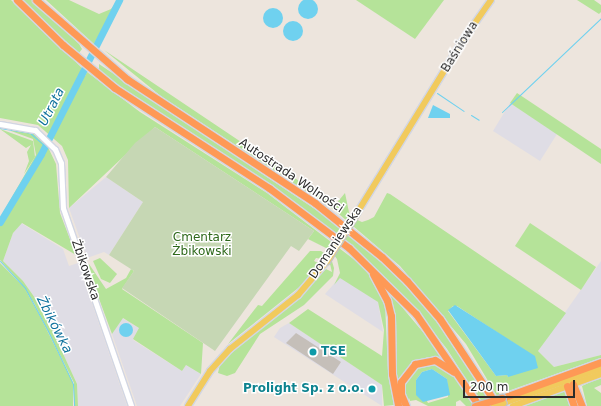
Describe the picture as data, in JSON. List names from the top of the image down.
{
  "streets": {
    "highway": ["Autostrada Wolności"],
    "main road": ["Baśniowa", "Domaniewska"],
    "street": ["Żbikowska"]
  },
  "crossings": [
    ["Baśniowa", "Domaniewska"]
  ],
  "water": ["Utrata", "Żbikówka"],
  "parks": ["Cmentarz Żbikowski"],
  "places": ["TSE", "Prolight Sp. z o.o."],
  "scale_bar": "200 m"
}
